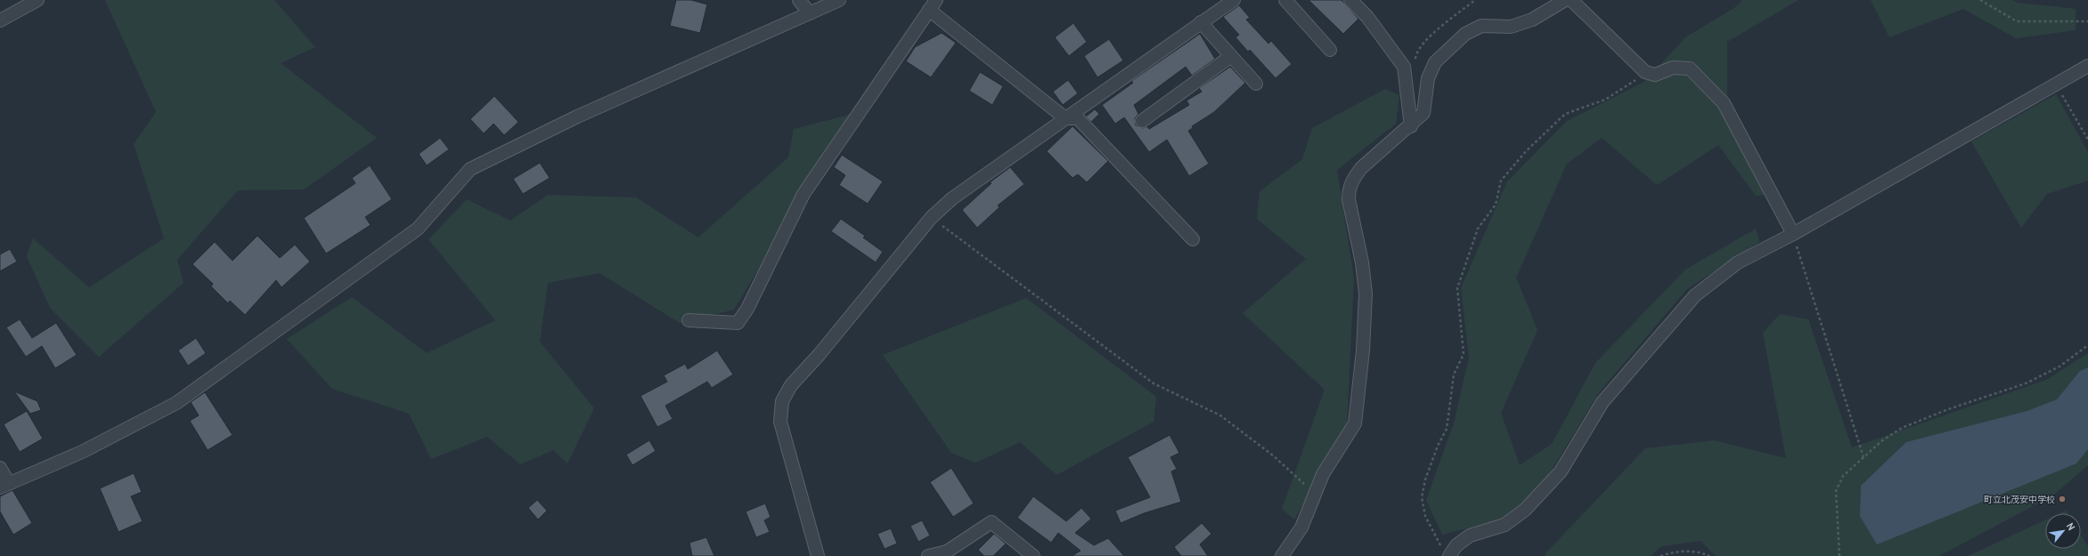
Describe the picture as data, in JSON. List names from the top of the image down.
{
  "places": ["町立北茂安中学校"],
  "north": "top right"
}
